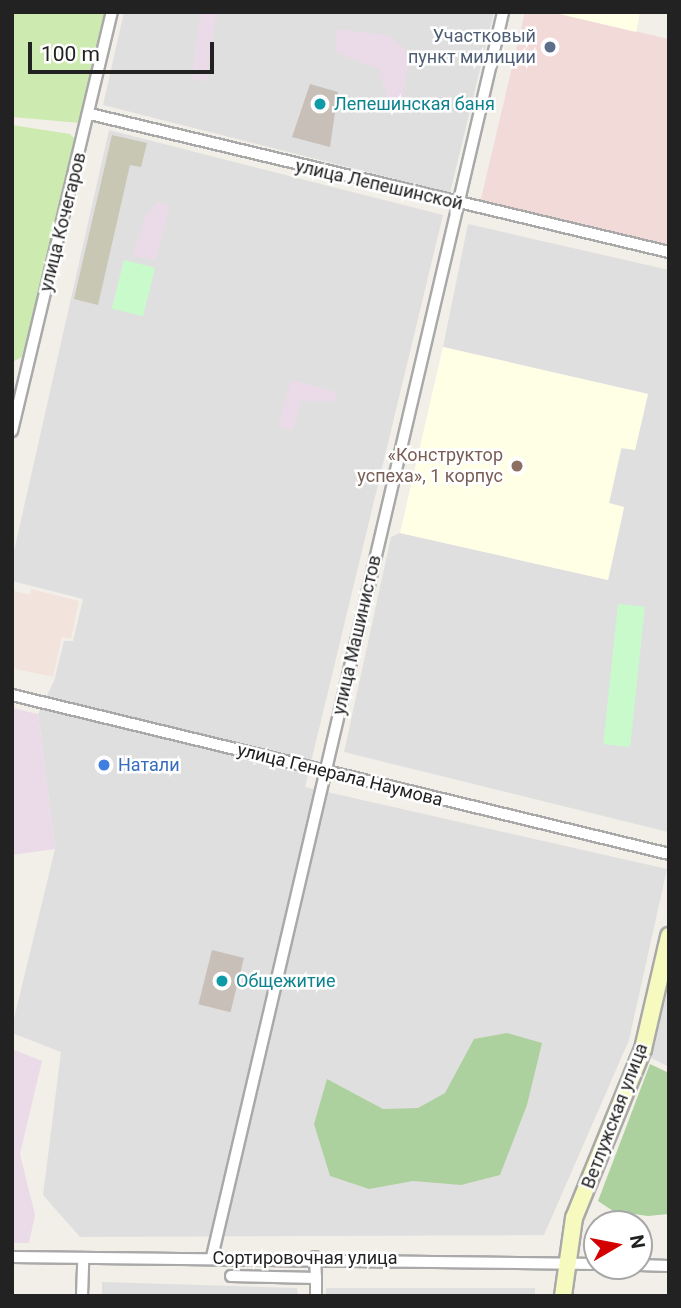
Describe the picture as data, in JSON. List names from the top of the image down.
{
  "streets": {
    "main road": ["Ветлужская улица"],
    "street": [
      "улица Лепешинской",
      "улица Кочегаров",
      "улица Машинистов",
      "улица Генерала Наумова",
      "Сортировочная улица"
    ]
  },
  "crossings": [
    ["улица Лепешинской", "улица Кочегаров"],
    ["улица Лепешинской", "улица Машинистов"],
    ["улица Машинистов", "улица Генерала Наумова"],
    ["улица Машинистов", "Сортировочная улица"],
    ["Ветлужская улица", "Сортировочная улица"]
  ],
  "places": [
    "Участковый пункт милиции",
    "Лепешинская баня",
    "«Конструктор успеха», 1 корпус",
    "Натали",
    "Общежитие"
  ],
  "scale_bar": "100 m",
  "north": "right"
}
